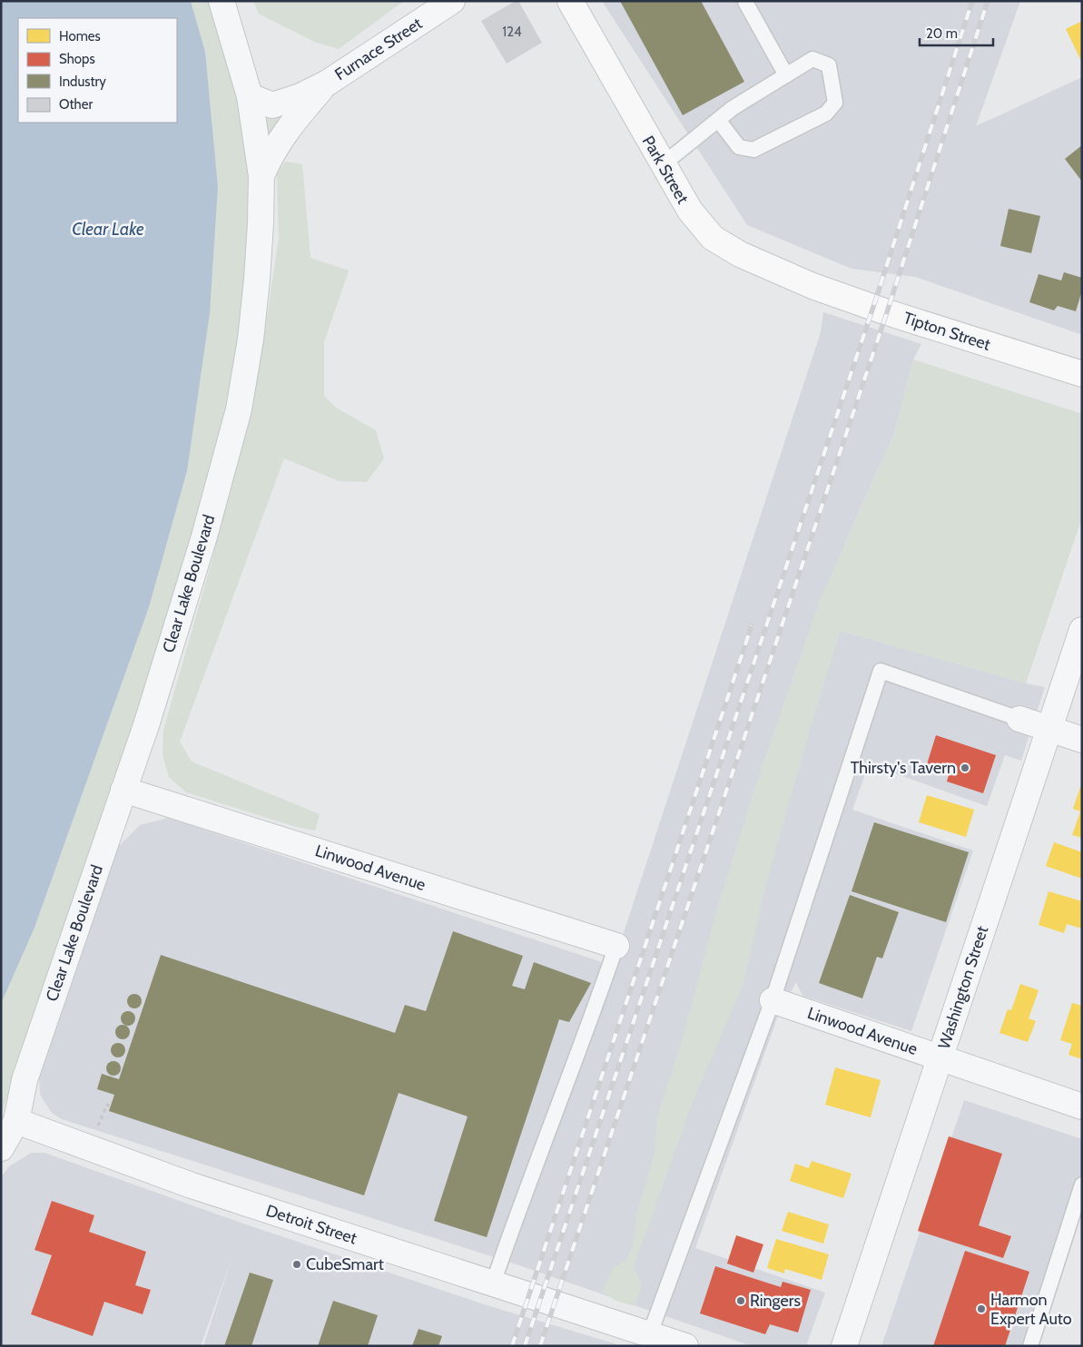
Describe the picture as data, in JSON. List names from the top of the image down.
{
  "streets": {
    "street": [
      "Furnace Street",
      "Park Street",
      "Tipton Street",
      "Clear Lake Boulevard",
      "Linwood Avenue",
      "Washington Street",
      "Detroit Street"
    ]
  },
  "crossings": [
    ["Furnace Street", "Clear Lake Boulevard"],
    ["Park Street", "Tipton Street"],
    ["Clear Lake Boulevard", "Linwood Avenue"],
    ["Clear Lake Boulevard", "Detroit Street"],
    ["Linwood Avenue", "Washington Street"]
  ],
  "water": ["Clear Lake"],
  "places": [
    "Thirsty's Tavern",
    "CubeSmart",
    "Ringers",
    "Harmon Expert Auto"
  ],
  "house_numbers": ["124"],
  "legend": [
    "Homes",
    "Shops",
    "Industry",
    "Other"
  ],
  "scale_bar": "20 m"
}
